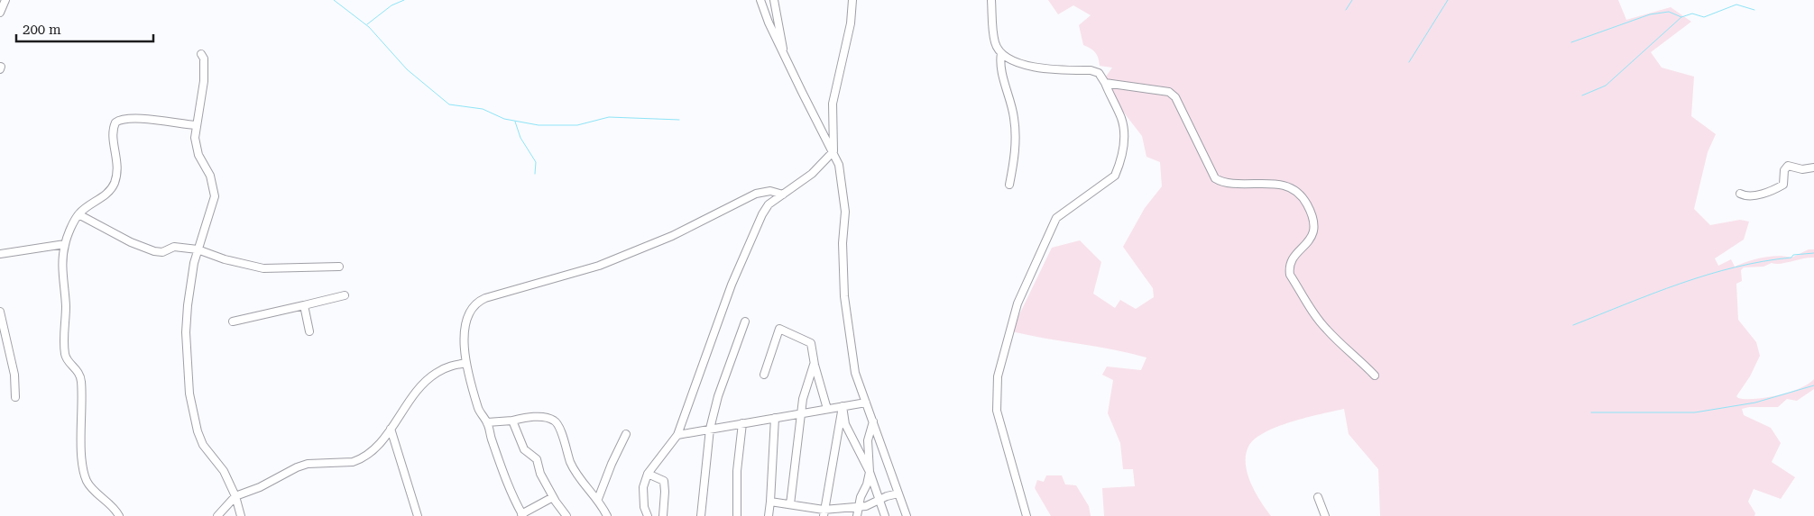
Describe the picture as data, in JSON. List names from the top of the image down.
{
  "scale_bar": "200 m"
}
